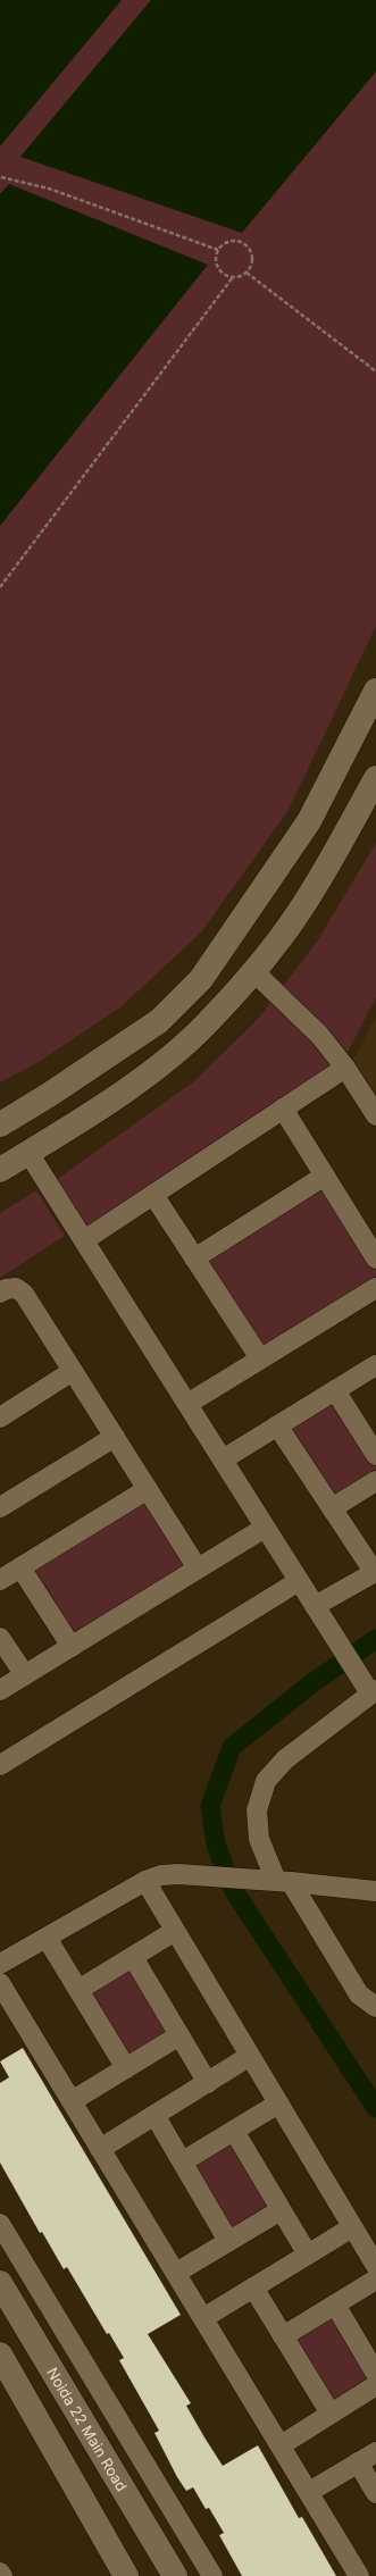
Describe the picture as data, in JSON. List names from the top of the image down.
{
  "streets": {
    "street": ["Noida 22 Main Road"]
  }
}
